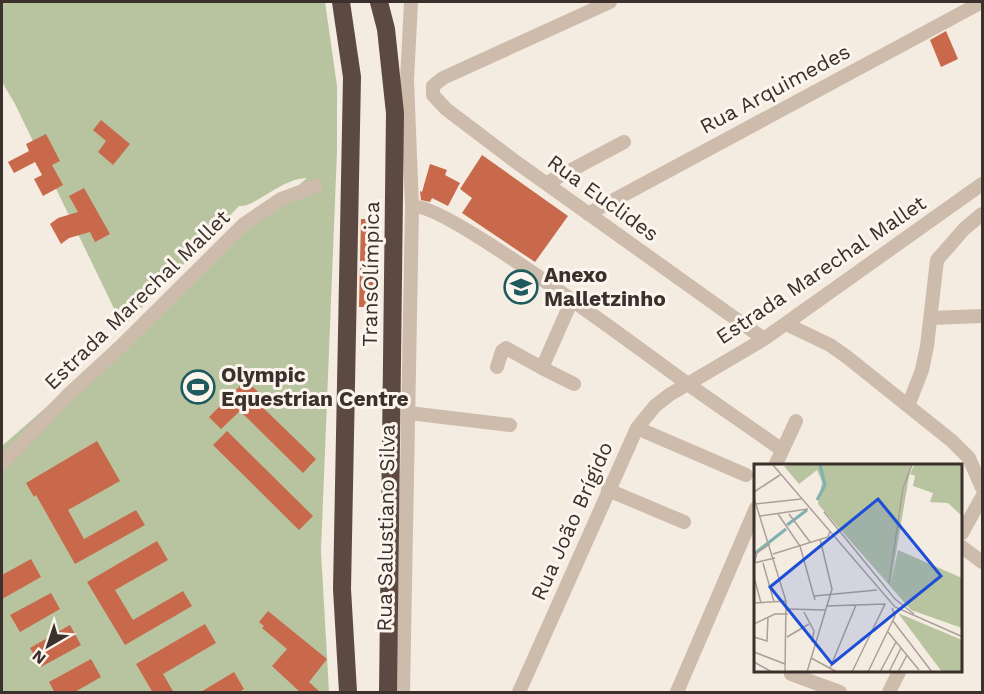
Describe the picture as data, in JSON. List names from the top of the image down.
{
  "streets": {
    "highway": ["TransOlímpica"],
    "street": [
      "Rua Arquimedes",
      "Rua Euclides",
      "Estrada Marechal Mallet",
      "Rua João Brígido",
      "Rua Salustiano Silva"
    ]
  },
  "crossings": [
    ["Rua Arquimedes", "Rua Euclides"],
    ["Rua Euclides", "Estrada Marechal Mallet"],
    ["Estrada Marechal Mallet", "Rua João Brígido"]
  ],
  "places": {
    "school or university": ["Anexo Malletzinho"],
    "sports": ["Olympic Equestrian Centre"]
  },
  "north": "bottom left"
}
